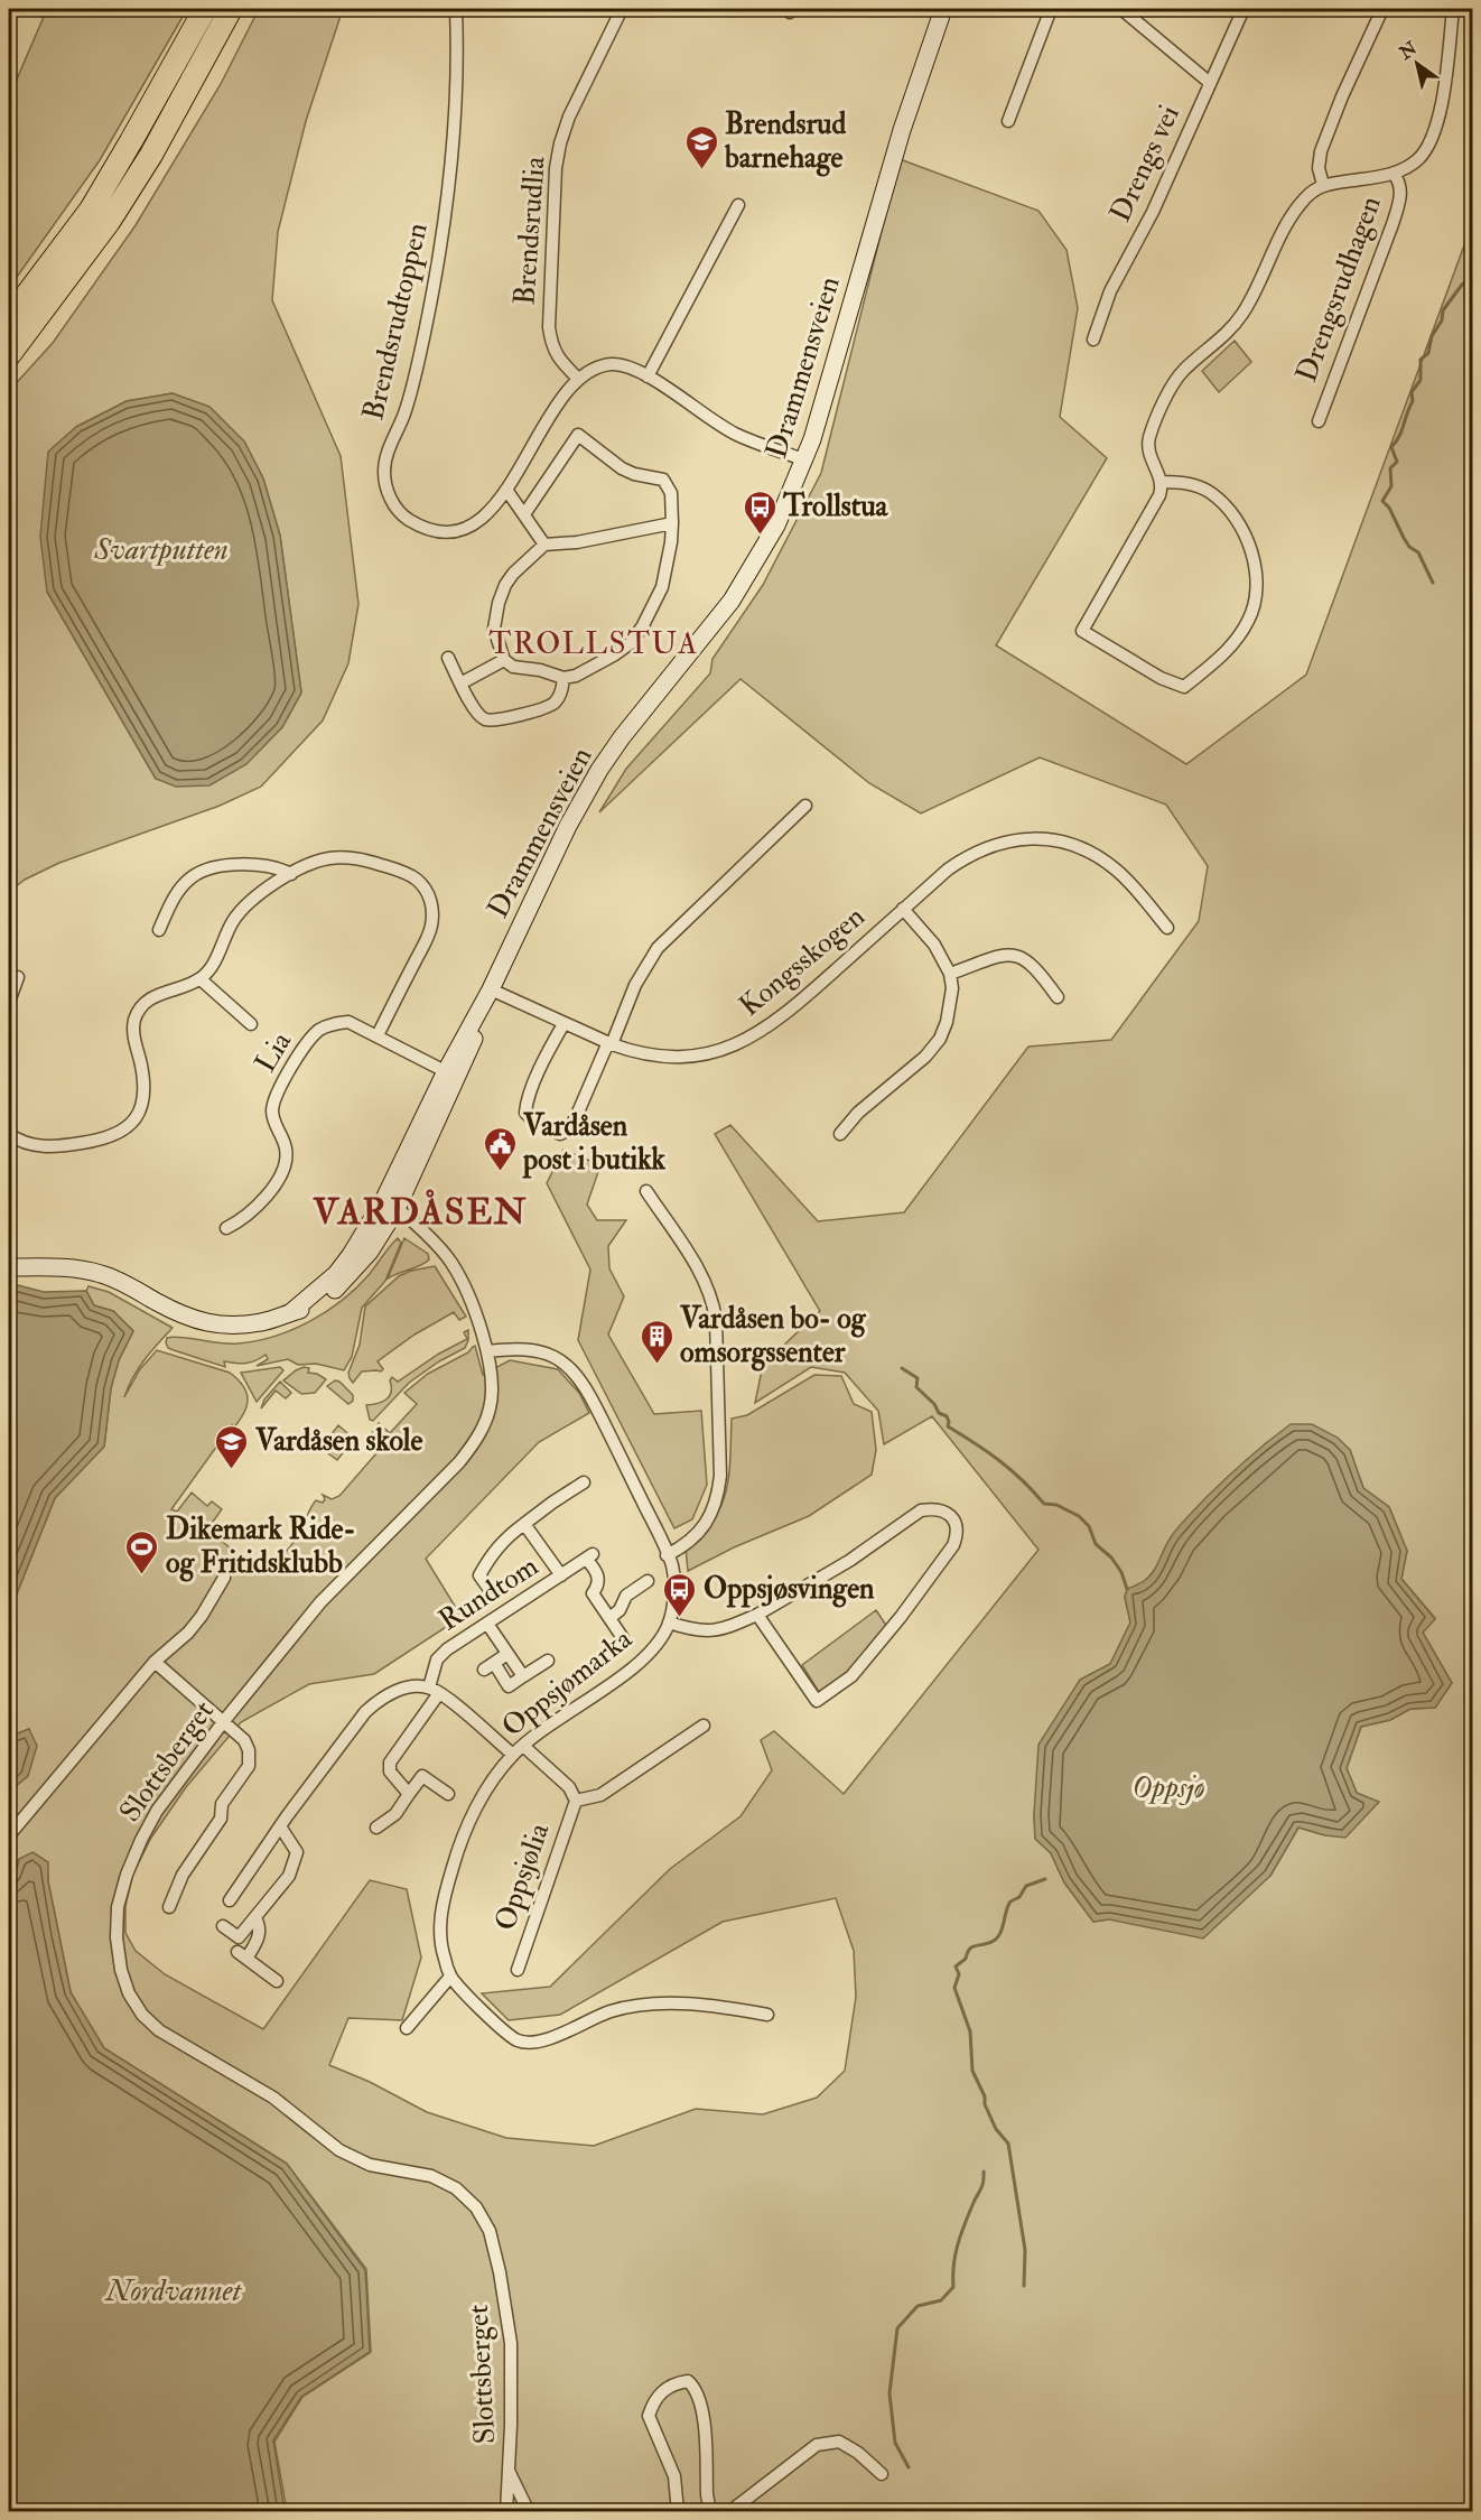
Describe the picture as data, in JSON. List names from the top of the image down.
{
  "streets": {
    "main road": ["Drammensveien"],
    "street": [
      "Drengs vei",
      "Brendsrudlia",
      "Drengsrudhagen",
      "Brendsrudtoppen",
      "Kongsskogen",
      "Lia",
      "Rundtom",
      "Oppsjømarka",
      "Slottsberget",
      "Oppsjølia"
    ]
  },
  "crossings": [
    ["Brendsrudlia", "Brendsrudtoppen"],
    ["Drammensveien", "Kongsskogen"],
    ["Drammensveien", "Lia"],
    ["Drammensveien", "Slottsberget"],
    ["Oppsjømarka", "Slottsberget"],
    ["Oppsjømarka", "Oppsjølia"]
  ],
  "districts": ["TROLLSTUA", "VARDÅSEN"],
  "water": ["Svartputten", "Oppsjø", "Nordvannet"],
  "places": {
    "school or university": ["Brendsrud barnehage", "Vardåsen skole"],
    "bus stop": ["Trollstua", "Oppsjøsvingen"],
    "public building": ["Vardåsen post i butikk"],
    "building": ["Vardåsen bo- og omsorgssenter"],
    "sports": ["Dikemark Ride- og Fritidsklubb"]
  },
  "north": "top left"
}
